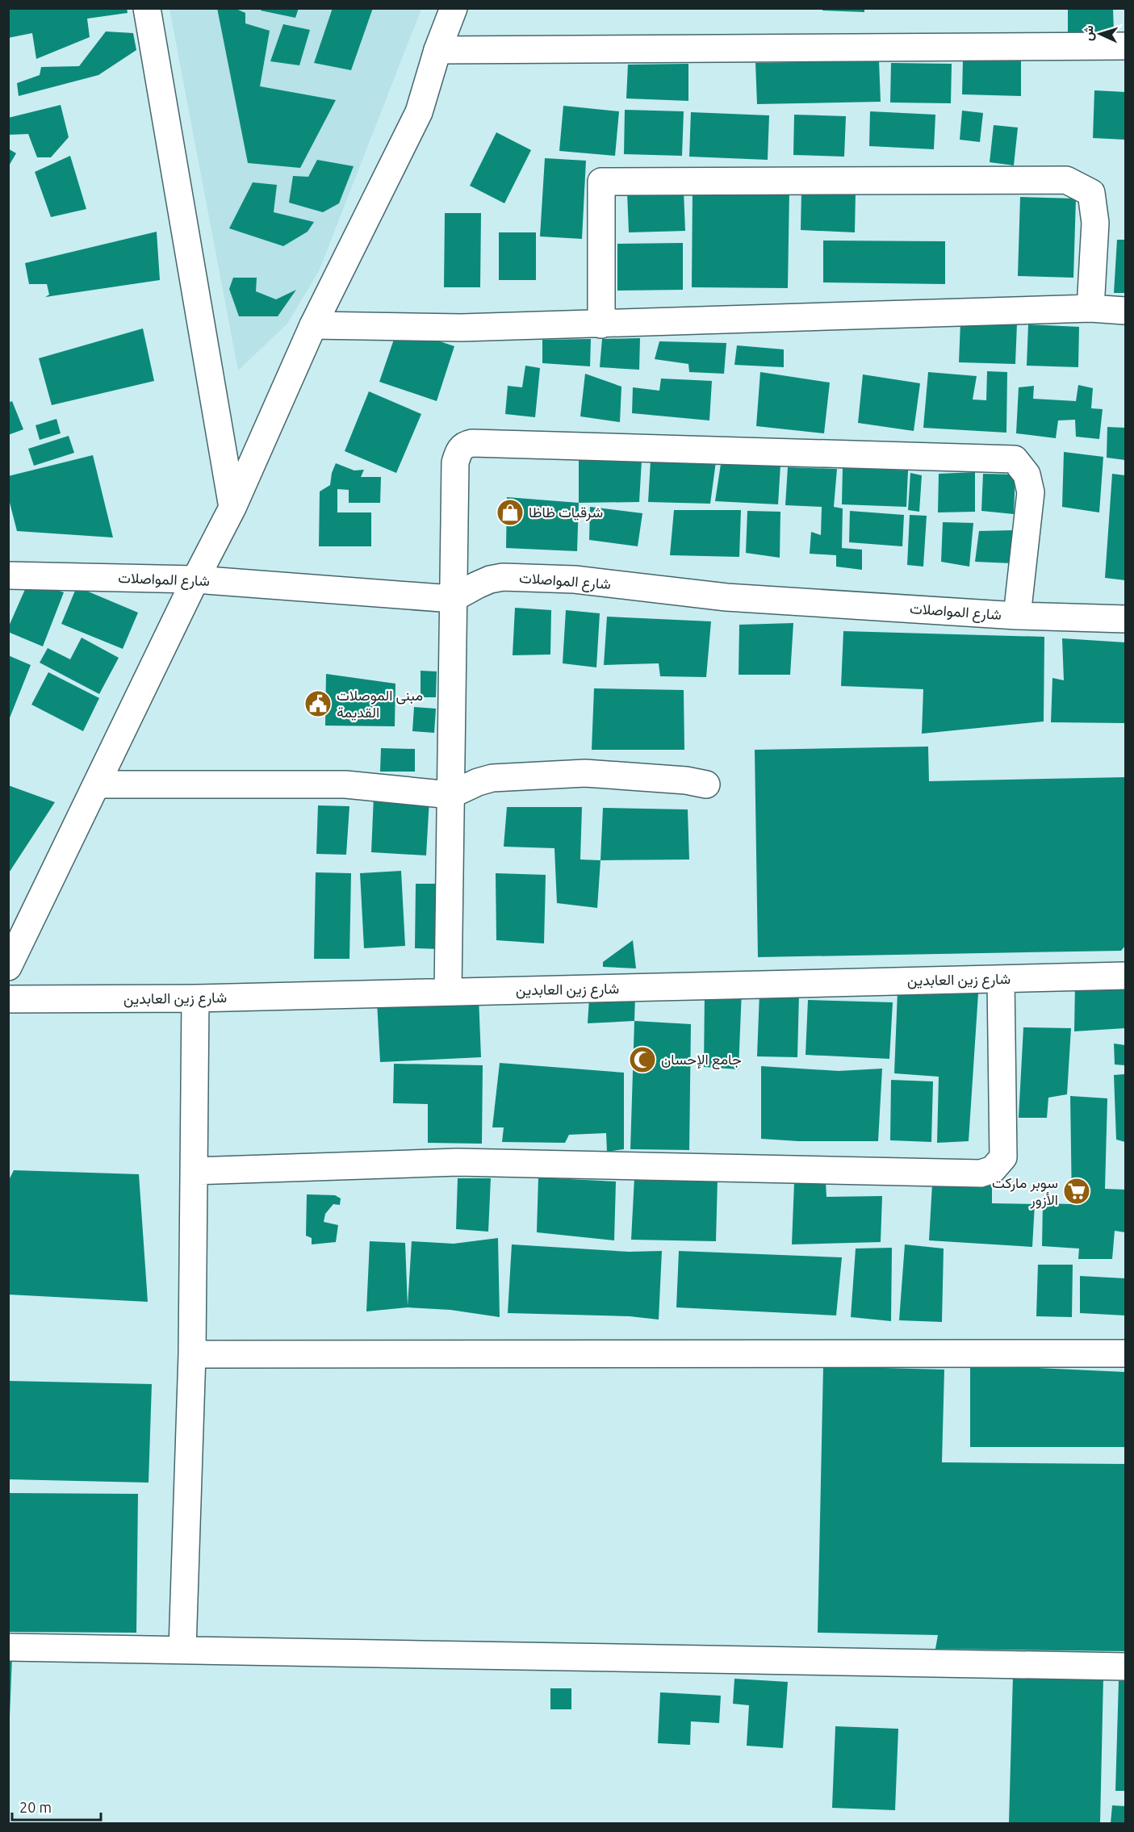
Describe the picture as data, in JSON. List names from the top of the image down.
{
  "streets": {
    "street": ["شارع المواصلات", "شارع زين العابدين"]
  },
  "places": {
    "shop": ["شرقيات ظاظا"],
    "public building": ["مبنى الموصلات القديمة"],
    "mosque": ["جامع الإحسان"],
    "supermarket": ["سوبر ماركت الأزور"]
  },
  "scale_bar": "20 m",
  "north": "left"
}
